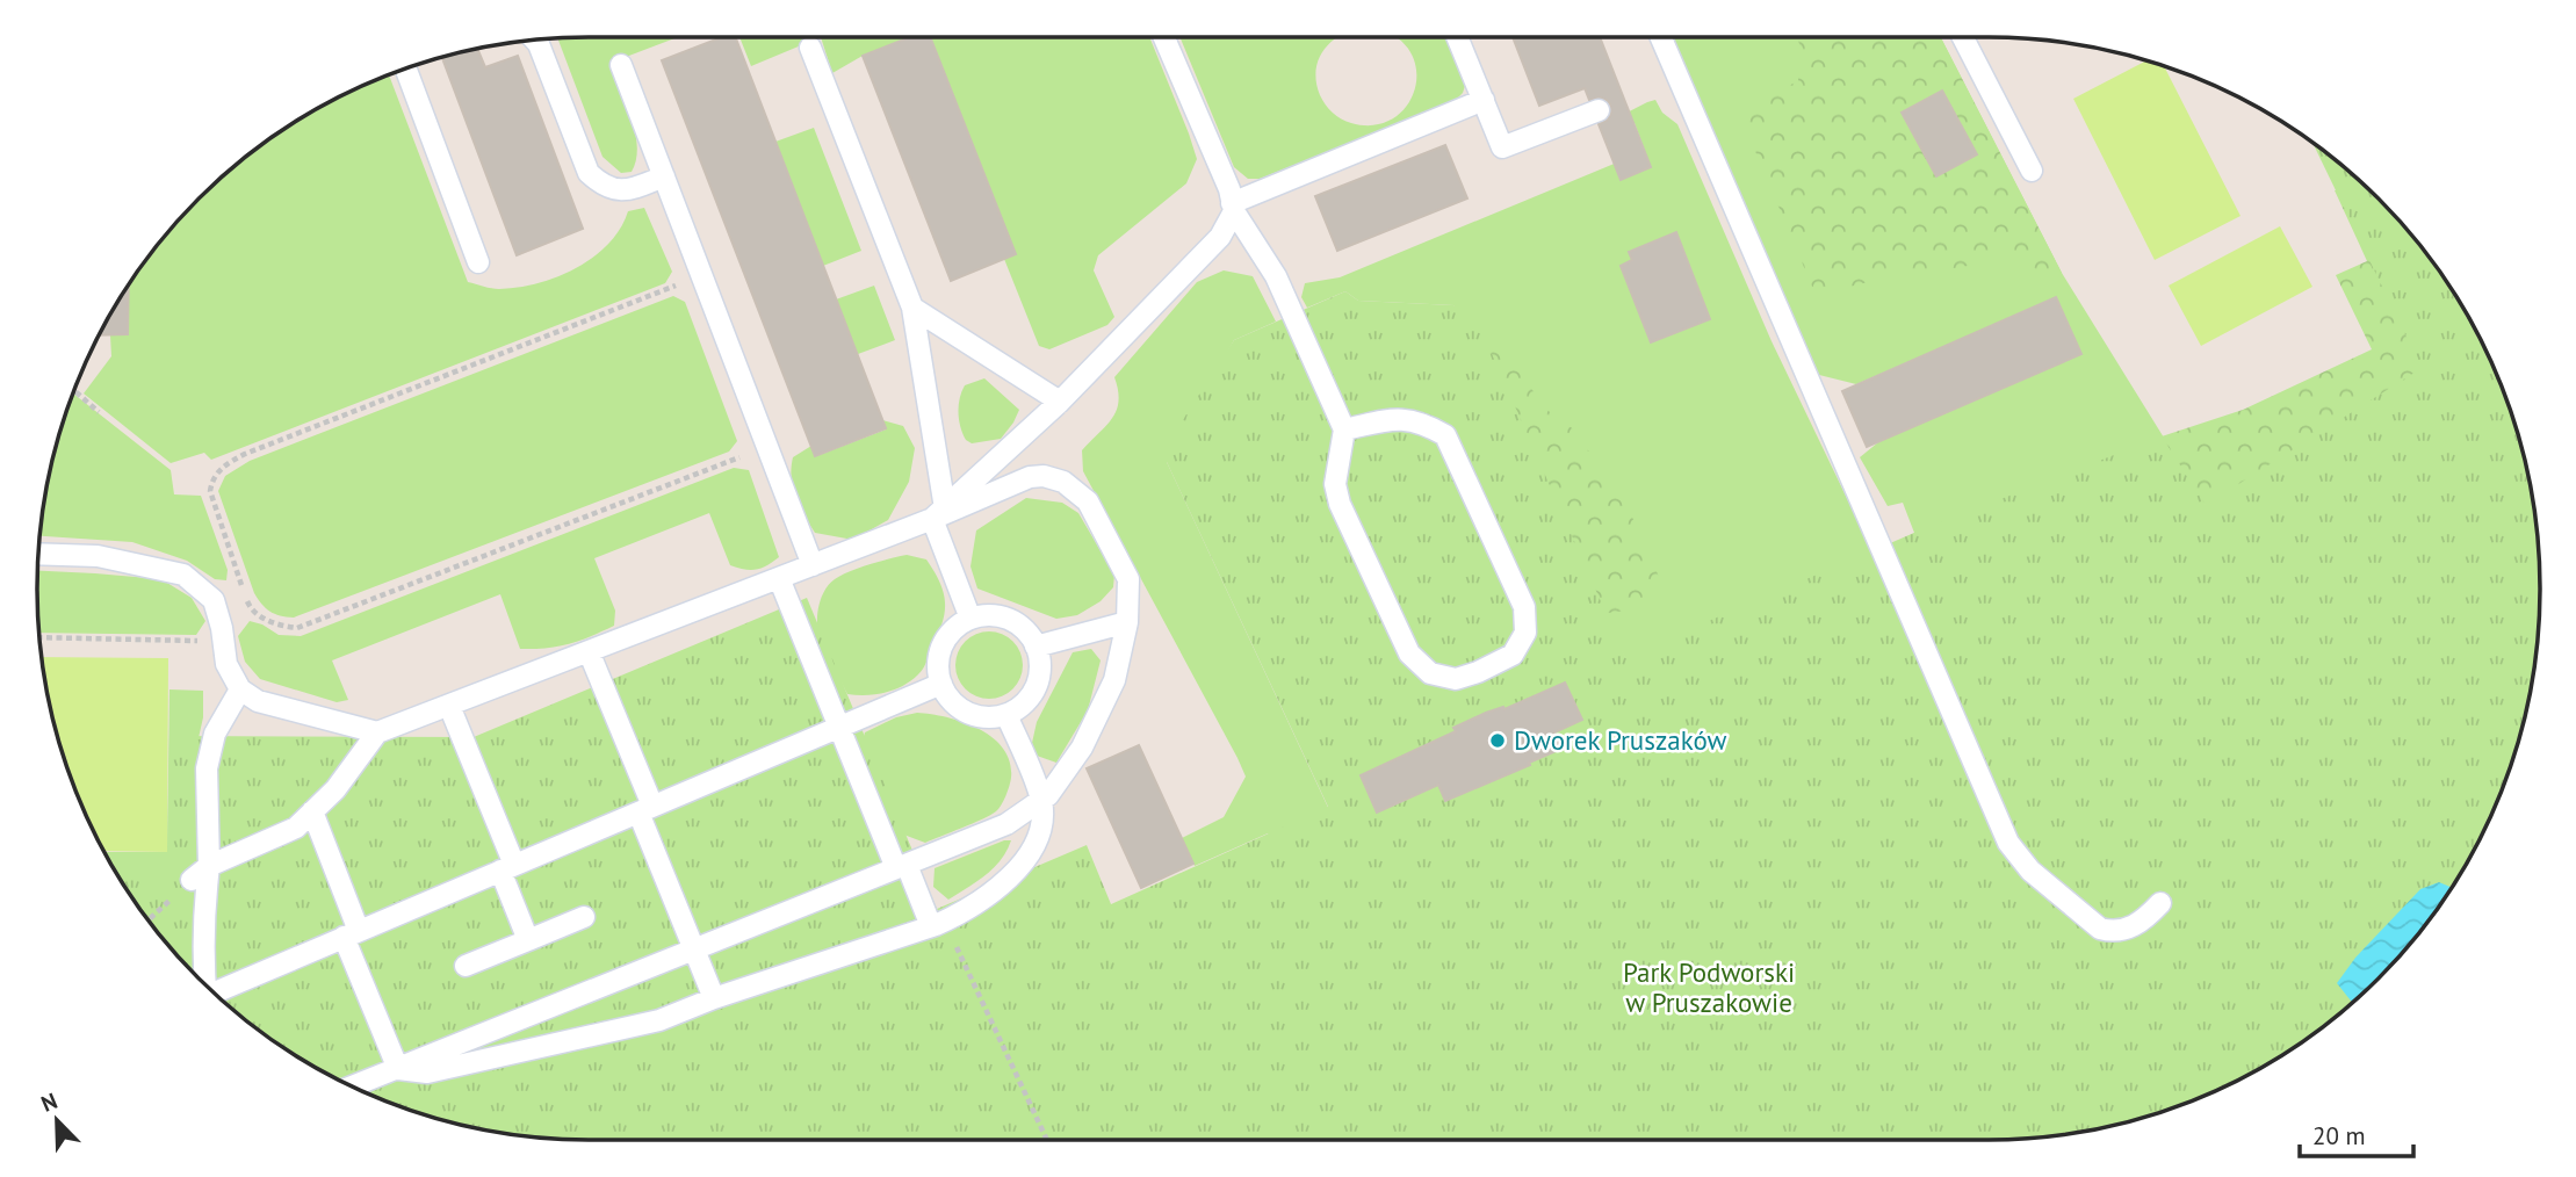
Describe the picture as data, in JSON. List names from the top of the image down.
{
  "parks": ["Park Podworski w Pruszakowie"],
  "places": ["Dworek Pruszaków"],
  "scale_bar": "20 m",
  "north": "top left"
}
